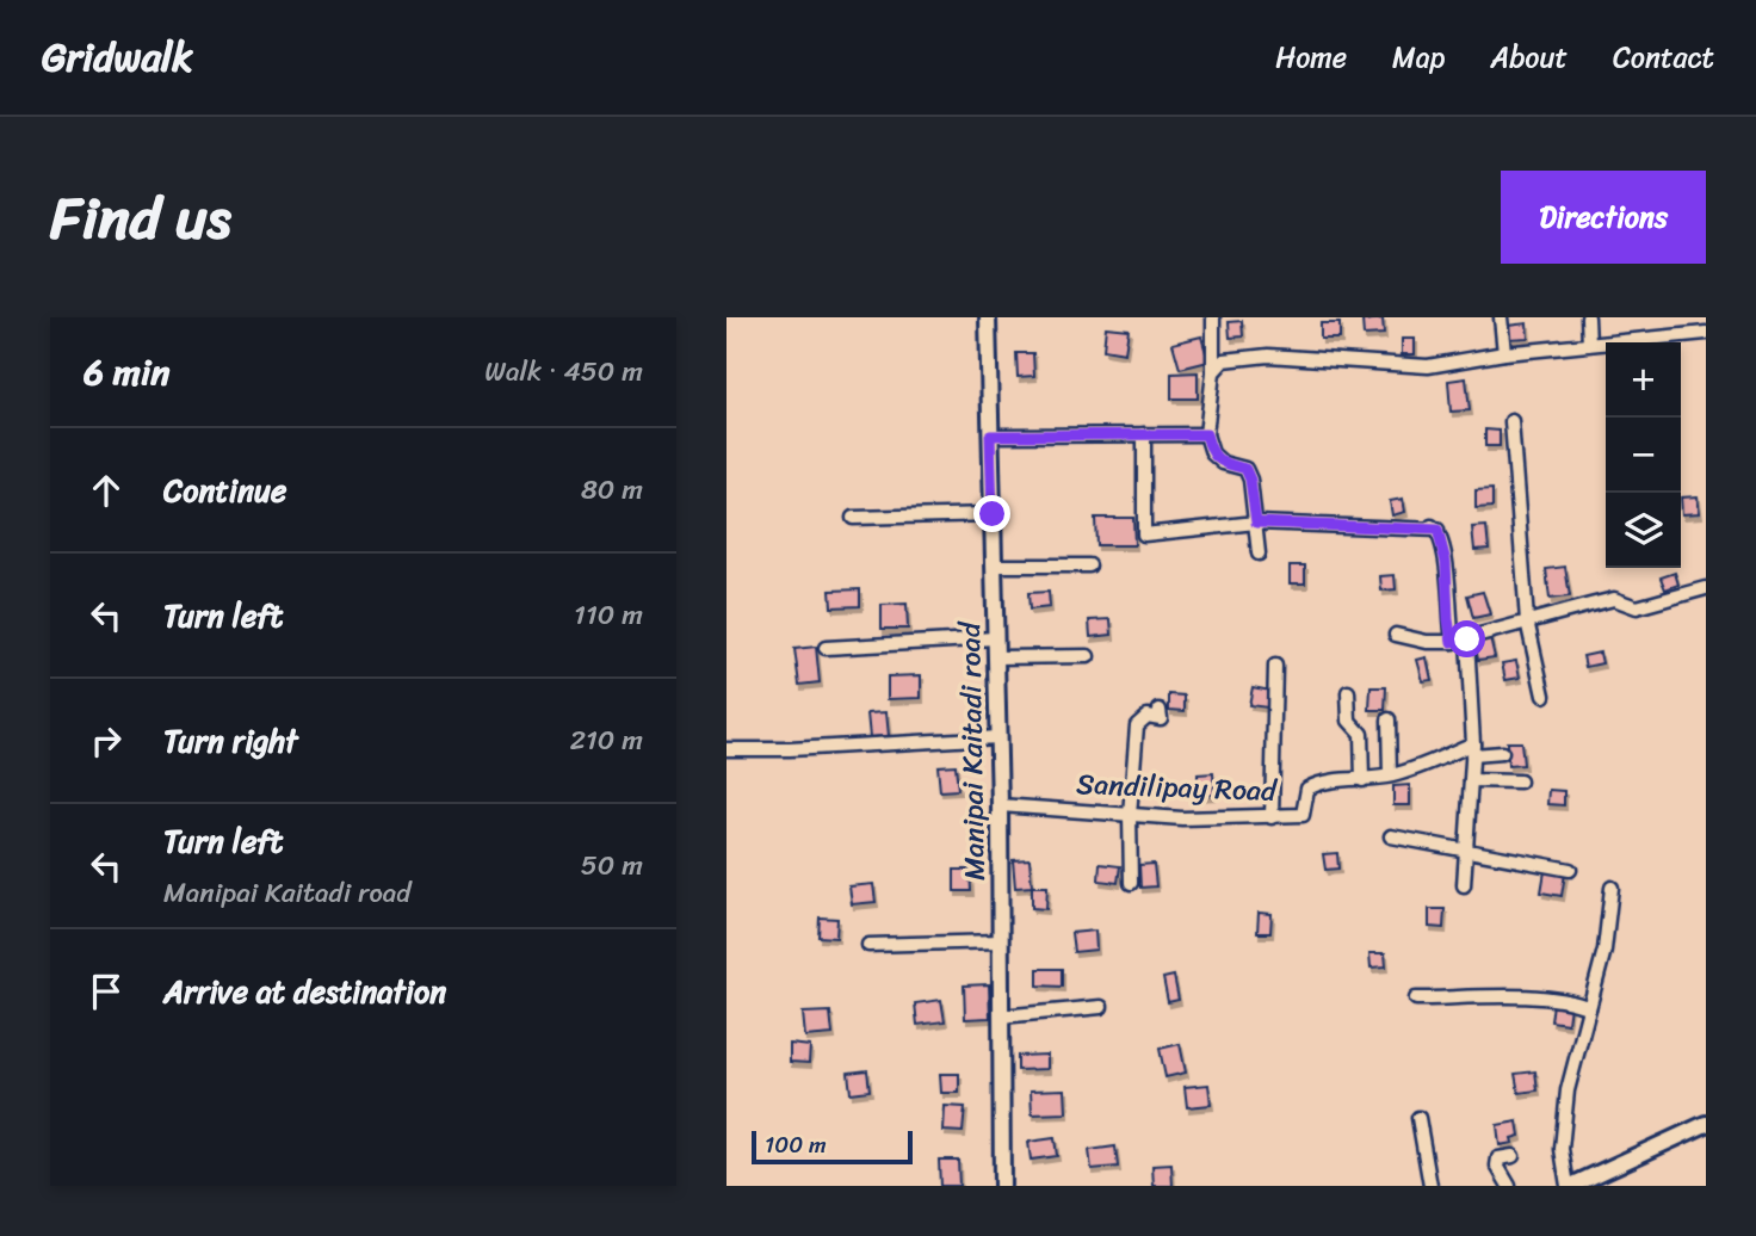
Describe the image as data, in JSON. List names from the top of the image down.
{
  "streets": {
    "main road": ["Manipai Kaitadi road"],
    "street": ["Sandilipay Road"]
  },
  "crossings": [
    ["Manipai Kaitadi road", "Sandilipay Road"]
  ],
  "scale_bar": "100 m",
  "page": {
    "header": "Gridwalk",
    "nav": [
      "Home",
      "Map",
      "About",
      "Contact"
    ],
    "title": "Find us",
    "buttons": "Directions",
    "heading": ["6 min", "Walk · 450 m"],
    "map_buttons": ["+", "−"],
    "list": [
      ["Continue", "80 m"],
      ["Turn left", "110 m"],
      ["Turn right", "210 m"],
      ["Turn left", "Manipai Kaitadi road", "50 m"],
      "Arrive at destination"
    ],
    "scale": "100 m"
  }
}
